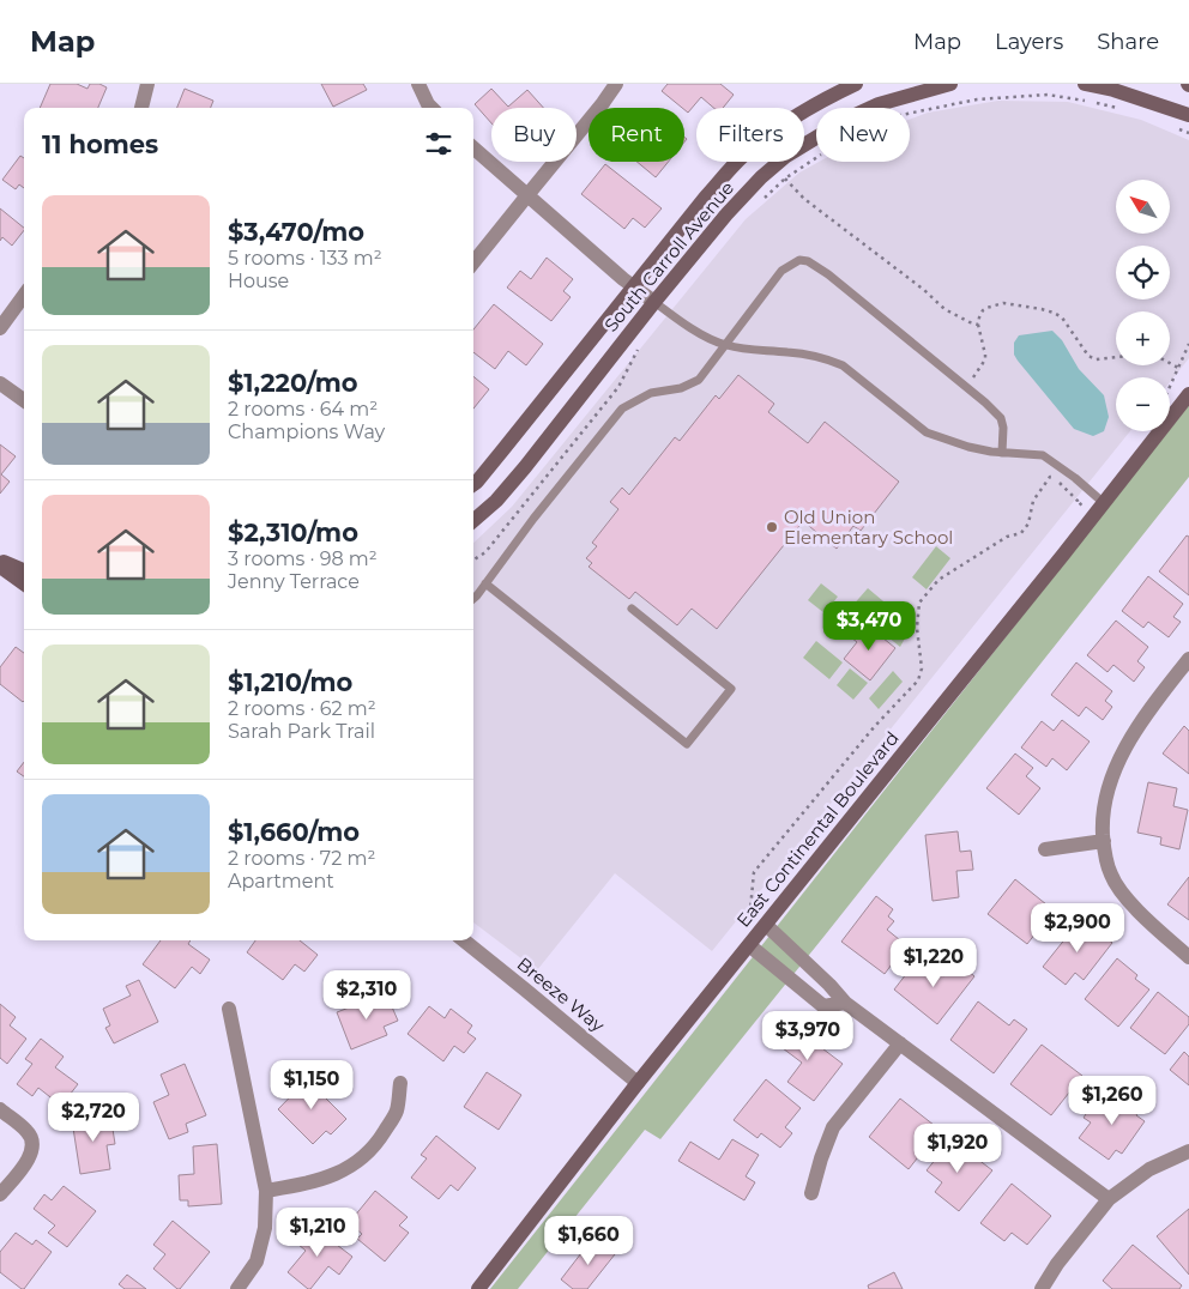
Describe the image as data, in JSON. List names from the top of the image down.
{
  "streets": {
    "main road": ["South Carroll Avenue", "East Continental Boulevard"],
    "street": ["Breeze Way"]
  },
  "crossings": [
    ["East Continental Boulevard", "Breeze Way"]
  ],
  "places": ["Old Union Elementary School"],
  "north": "top left",
  "page": {
    "header": "Map",
    "nav": ["Map", "Layers", "Share"],
    "chip": [
      "Buy",
      "Rent",
      "Filters",
      "New"
    ],
    "heading": "11 homes",
    "map_buttons": ["+", "−"],
    "list": [
      {
        "name": "$3,470/mo",
        "note": "5 rooms · 133 m² · House"
      },
      {
        "name": "$1,220/mo",
        "note": "2 rooms · 64 m² · Champions Way"
      },
      {
        "name": "$2,310/mo",
        "note": "3 rooms · 98 m² · Jenny Terrace"
      },
      {
        "name": "$1,210/mo",
        "note": "2 rooms · 62 m² · Sarah Park Trail"
      },
      {
        "name": "$1,660/mo",
        "note": "2 rooms · 72 m² · Apartment"
      }
    ],
    "price": [
      "$3,470",
      "$2,900",
      "$1,220",
      "$2,310",
      "$3,970",
      "$1,150",
      "$1,260",
      "$2,720",
      "$1,920",
      "$1,210",
      "$1,660"
    ]
  }
}
